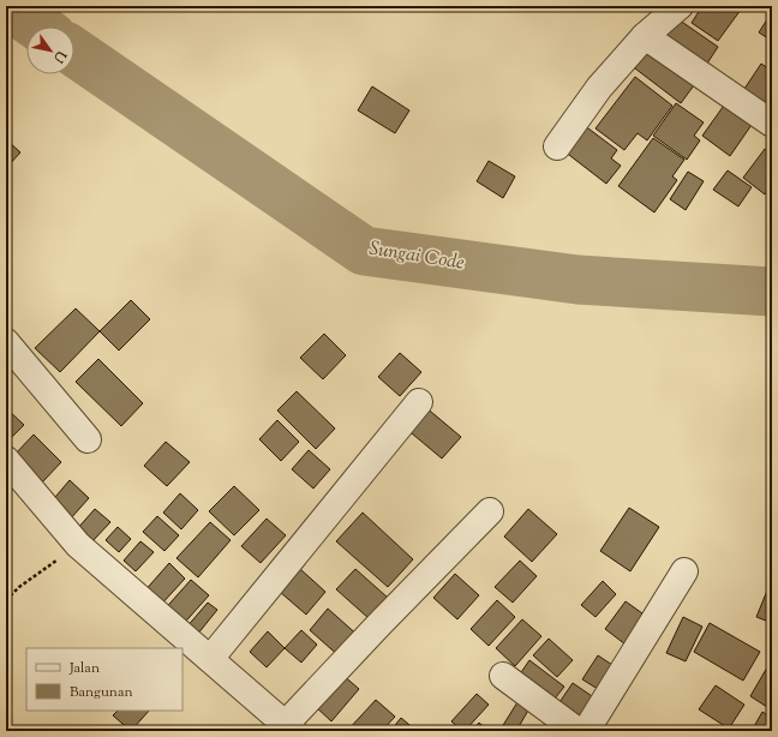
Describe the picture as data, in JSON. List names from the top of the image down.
{
  "water": ["Sungai Code"],
  "legend": ["Jalan", "Bangunan"],
  "north": "bottom right"
}
